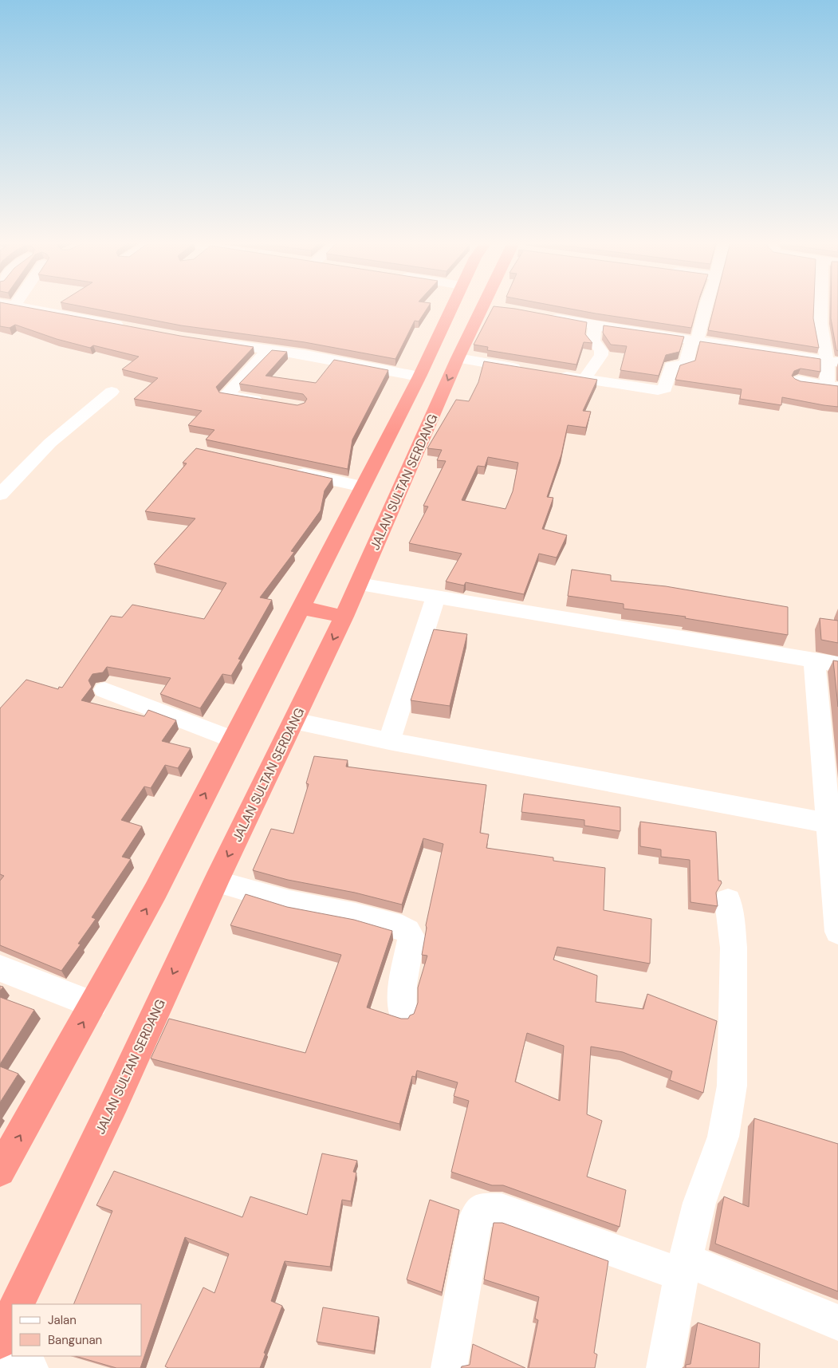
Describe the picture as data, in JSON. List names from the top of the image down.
{
  "streets": {
    "highway": ["JALAN SULTAN SERDANG"]
  },
  "legend": ["Jalan", "Bangunan"]
}
